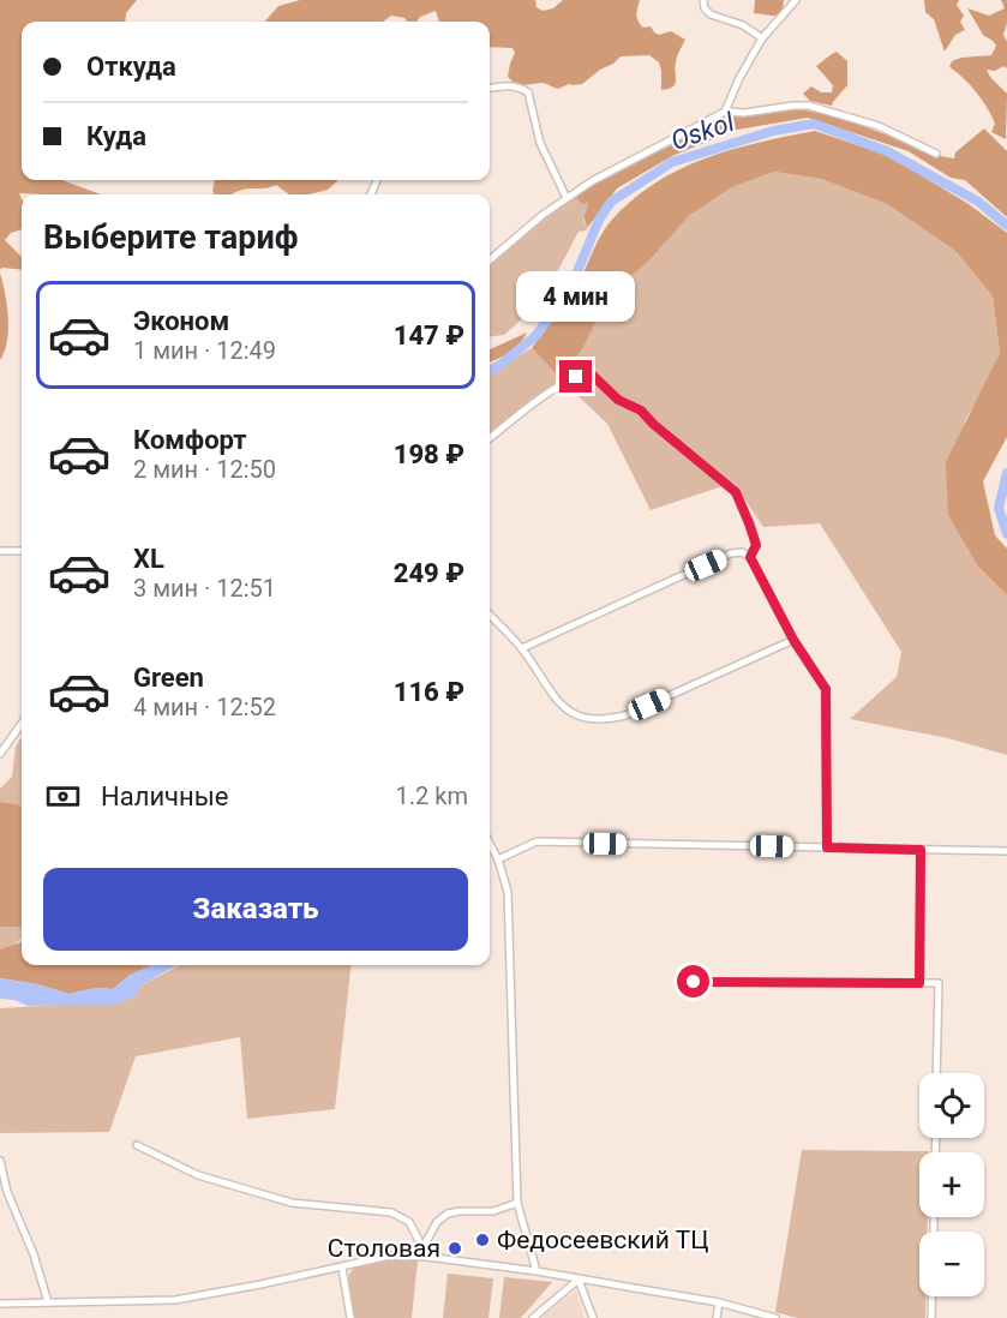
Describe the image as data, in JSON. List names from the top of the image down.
{
  "water": ["Oskol"],
  "places": ["Федосеевский ТЦ", "Столовая"],
  "page": {
    "banner": ["Откуда", "Куда"],
    "heading": "Выберите тариф",
    "bubble": "4 мин",
    "list": [
      {
        "name": "Эконом",
        "note": "1 мин · 12:49",
        "value": "147 ₽"
      },
      {
        "name": "Комфорт",
        "note": "2 мин · 12:50",
        "value": "198 ₽"
      },
      {
        "name": "XL",
        "note": "3 мин · 12:51",
        "value": "249 ₽"
      },
      {
        "name": "Green",
        "note": "4 мин · 12:52",
        "value": "116 ₽"
      }
    ],
    "pay": ["Наличные", "1.2 km"],
    "buttons": "Заказать",
    "map_buttons": ["+", "−"]
  }
}
